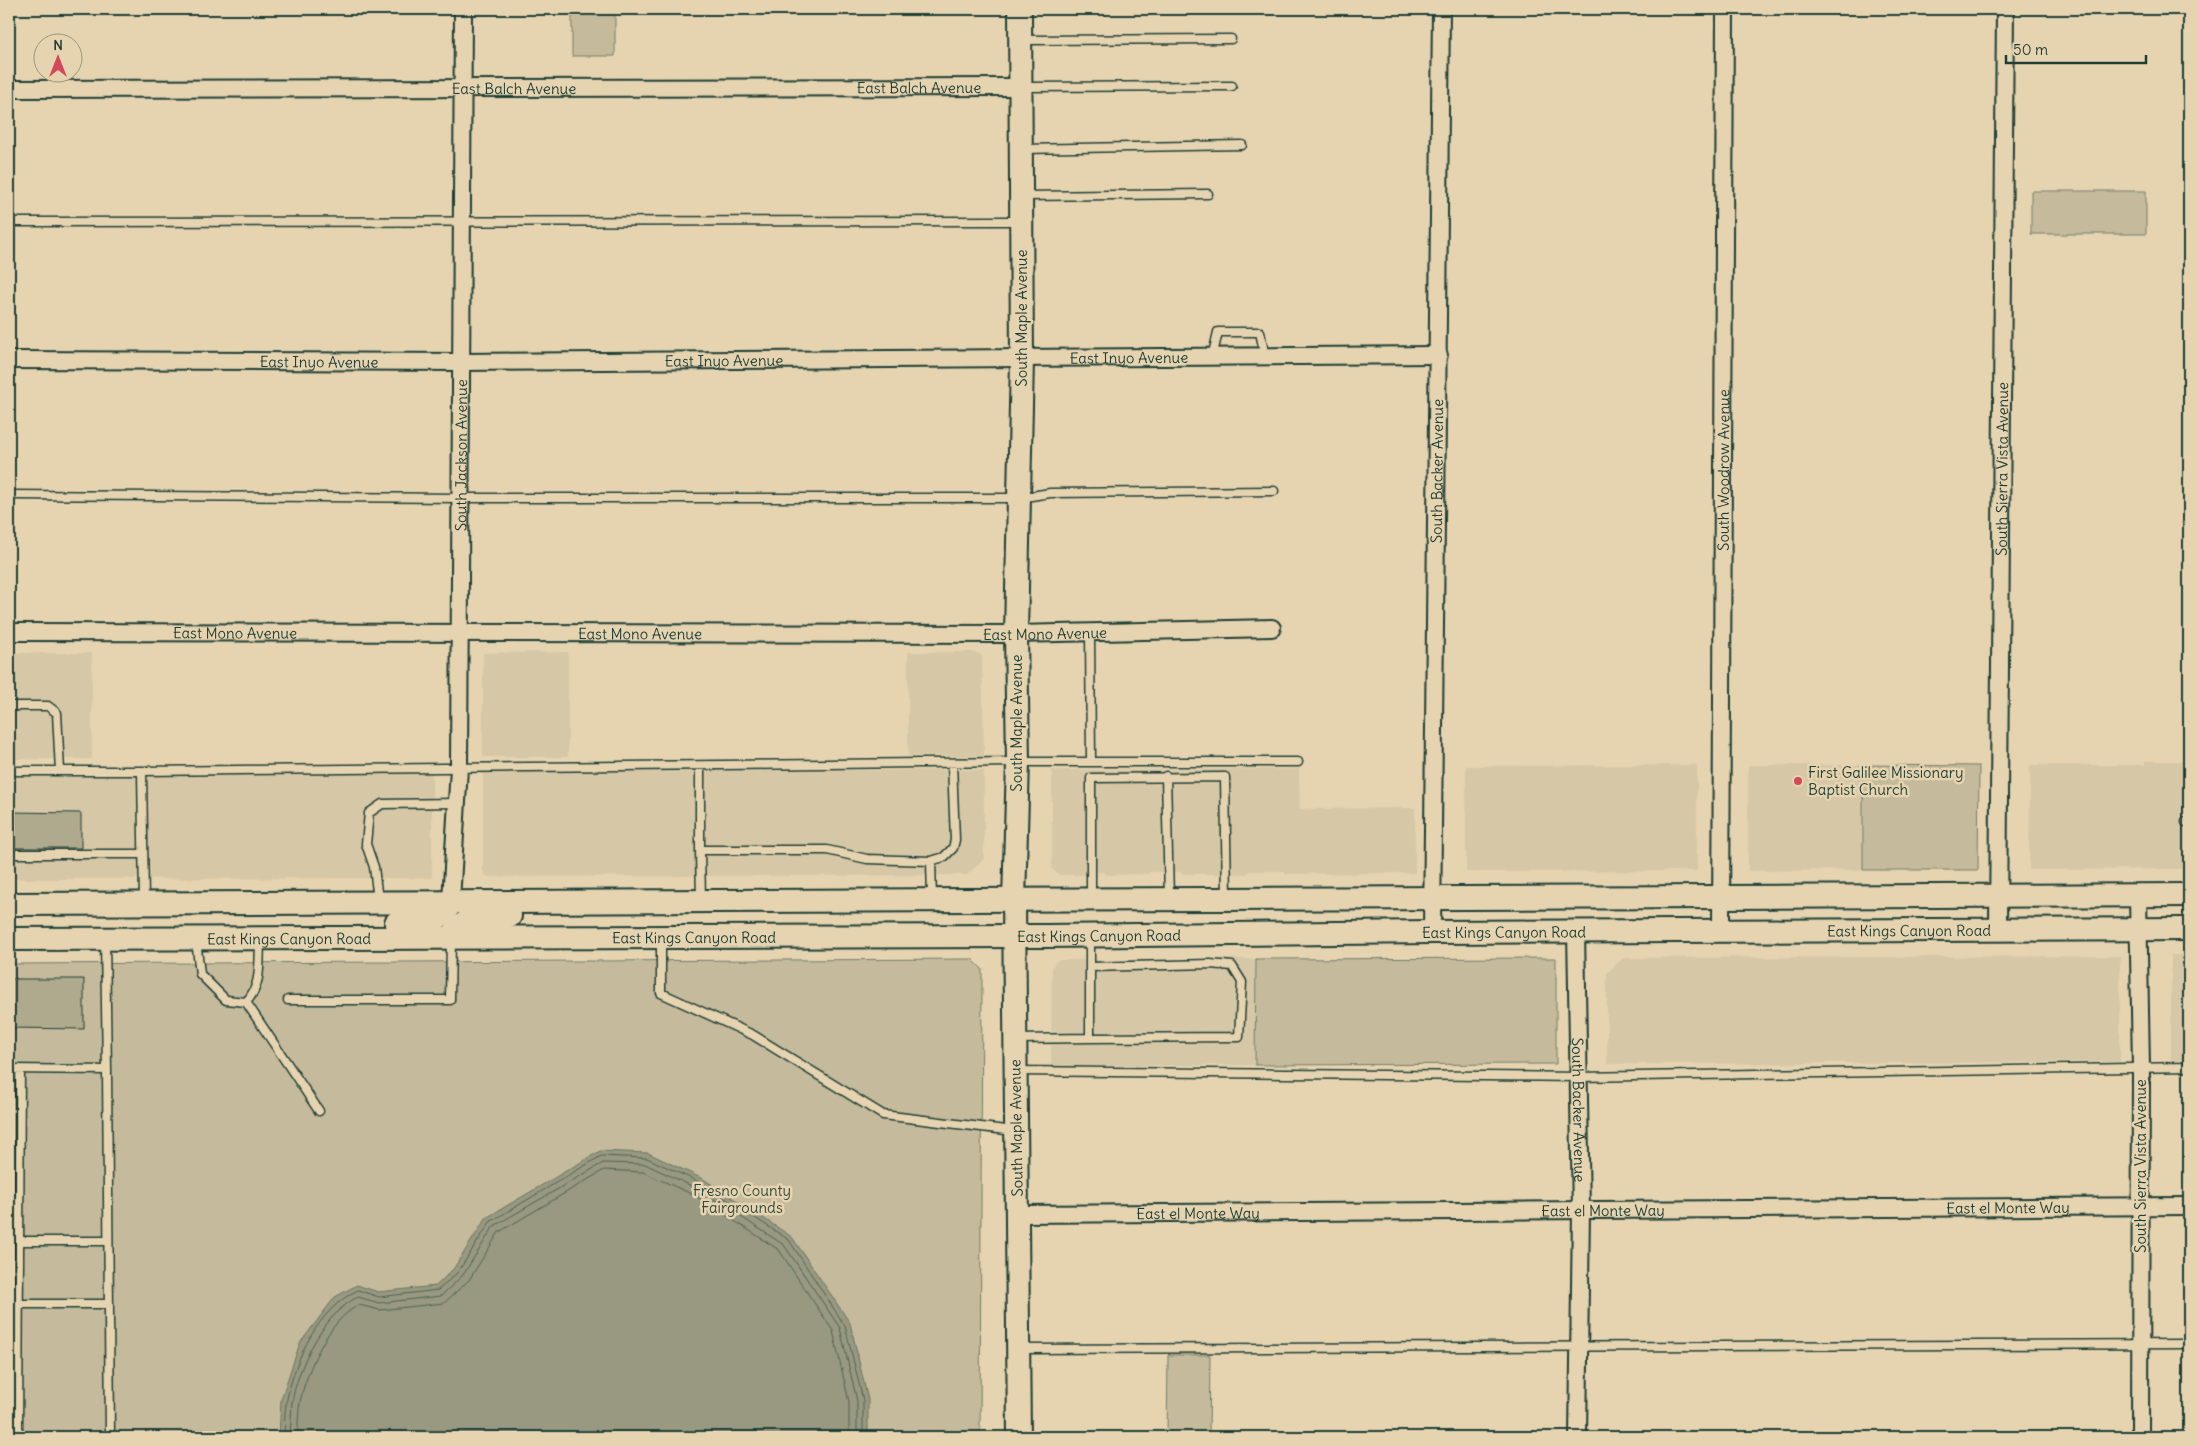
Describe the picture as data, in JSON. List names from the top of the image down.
{
  "streets": {
    "main road": ["South Maple Avenue", "East Kings Canyon Road"],
    "street": [
      "East Balch Avenue",
      "East Inyo Avenue",
      "South Jackson Avenue",
      "South Sierra Vista Avenue",
      "South Backer Avenue",
      "South Woodrow Avenue",
      "East Mono Avenue",
      "East el Monte Way"
    ]
  },
  "crossings": [
    ["East Balch Avenue", "South Maple Avenue"],
    ["East Balch Avenue", "South Jackson Avenue"],
    ["South Maple Avenue", "East Inyo Avenue"],
    ["South Maple Avenue", "East Mono Avenue"],
    ["South Maple Avenue", "East Kings Canyon Road"],
    ["South Maple Avenue", "East el Monte Way"],
    ["East Inyo Avenue", "South Jackson Avenue"],
    ["East Inyo Avenue", "South Backer Avenue"],
    ["South Jackson Avenue", "East Mono Avenue"],
    ["South Sierra Vista Avenue", "East Kings Canyon Road"],
    ["South Sierra Vista Avenue", "East el Monte Way"],
    ["South Backer Avenue", "East Kings Canyon Road"],
    ["South Backer Avenue", "East el Monte Way"],
    ["South Woodrow Avenue", "East Kings Canyon Road"]
  ],
  "parks": ["Fresno County Fairgrounds"],
  "places": ["First Galilee Missionary Baptist Church"],
  "scale_bar": "50 m",
  "north": "top"
}
